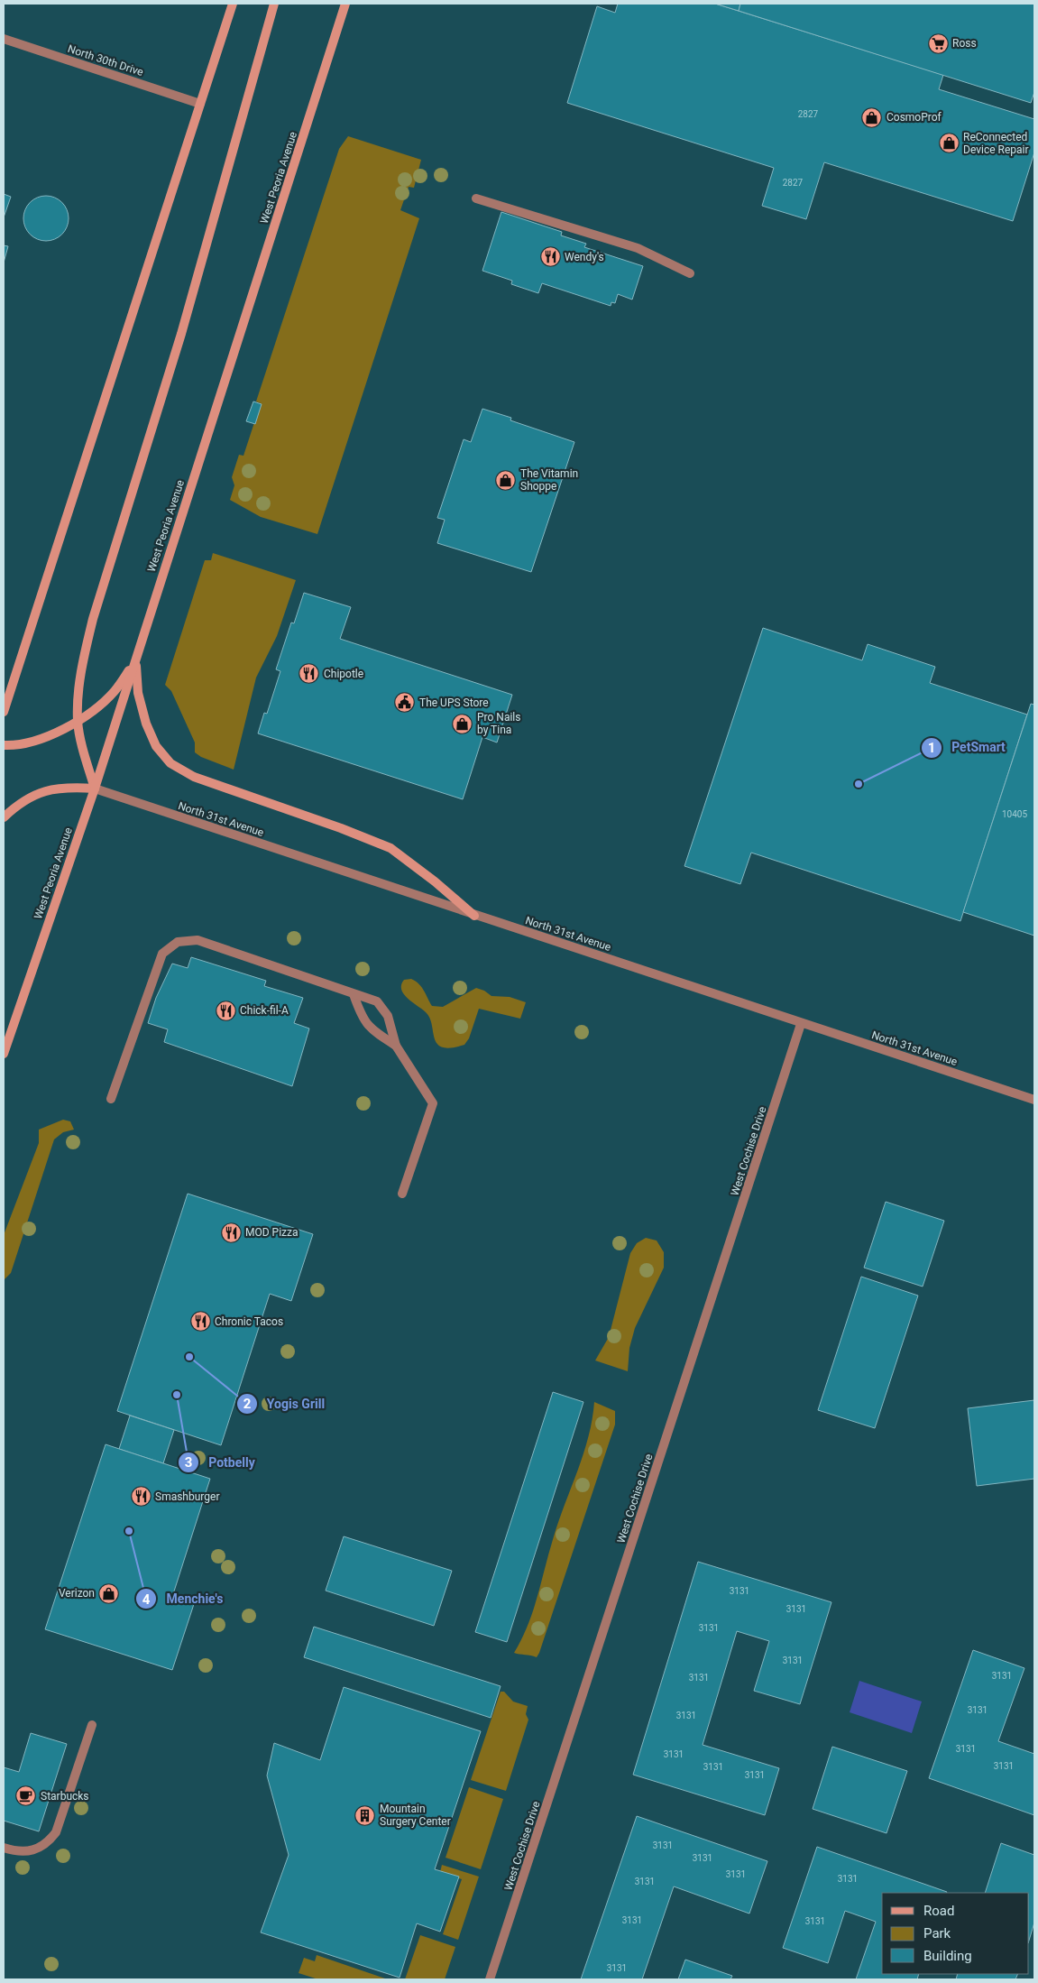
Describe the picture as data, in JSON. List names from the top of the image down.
{
  "streets": {
    "main road": ["West Peoria Avenue"],
    "street": ["North 30th Drive", "North 31st Avenue", "West Cochise Drive"]
  },
  "crossings": [
    ["West Peoria Avenue", "North 31st Avenue"],
    ["North 31st Avenue", "West Cochise Drive"]
  ],
  "places": {
    "supermarket": ["Ross"],
    "shop": [
      "CosmoProf",
      "ReConnected Device Repair",
      "The Vitamin Shoppe",
      "Pro Nails by Tina",
      "Verizon"
    ],
    "restaurant": [
      "Wendy's",
      "Chipotle",
      "Chick-fil-A",
      "MOD Pizza",
      "Chronic Tacos",
      "Smashburger"
    ],
    "public building": ["The UPS Store"],
    "other": [
      "PetSmart",
      "Yogis Grill",
      "Potbelly",
      "Menchie's"
    ],
    "cafe": ["Starbucks"],
    "building": ["Mountain Surgery Center"]
  },
  "house_numbers": [
    "2827",
    "2827",
    "10405",
    "3131",
    "3131",
    "3131",
    "3131",
    "3131",
    "3131",
    "3131",
    "3131",
    "3131",
    "3131",
    "3131",
    "3131",
    "3131",
    "3131",
    "3131",
    "3131",
    "3131",
    "3131",
    "3131",
    "3131",
    "3131"
  ],
  "legend": ["Road", "Park", "Building"]
}
